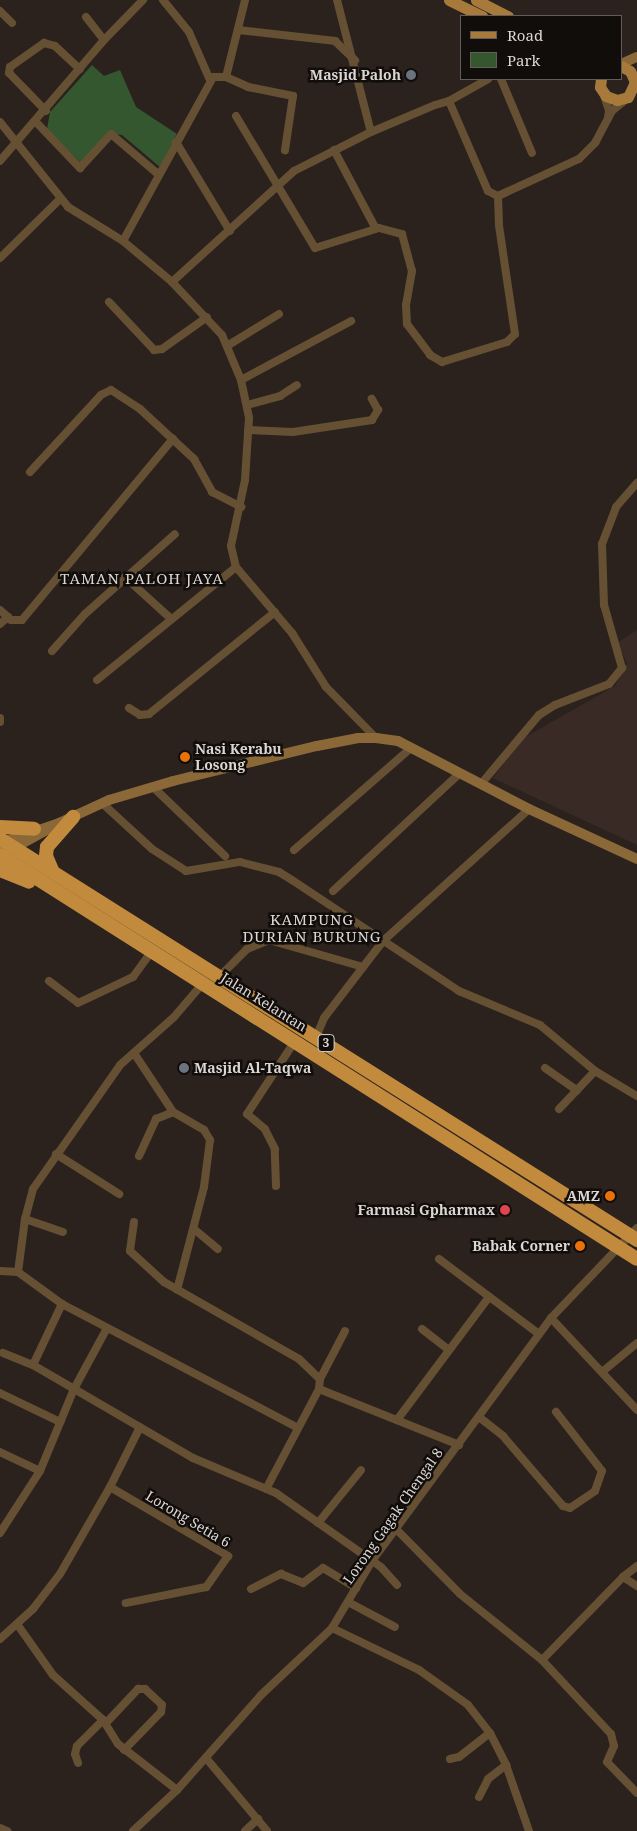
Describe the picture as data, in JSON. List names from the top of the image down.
{
  "streets": {
    "highway": ["Jalan Kelantan", "3"],
    "street": ["Lorong Gagak Chengal 8", "Lorong Setia 6"]
  },
  "crossings": [
    ["Jalan Kelantan", "Lorong Gagak Chengal 8"]
  ],
  "districts": ["TAMAN PALOH JAYA", "KAMPUNG DURIAN BURUNG"],
  "places": [
    "Masjid Paloh",
    "Nasi Kerabu Losong",
    "Masjid Al-Taqwa",
    "AMZ",
    "Farmasi Gpharmax",
    "Babak Corner"
  ],
  "legend": ["Road", "Park"]
}
